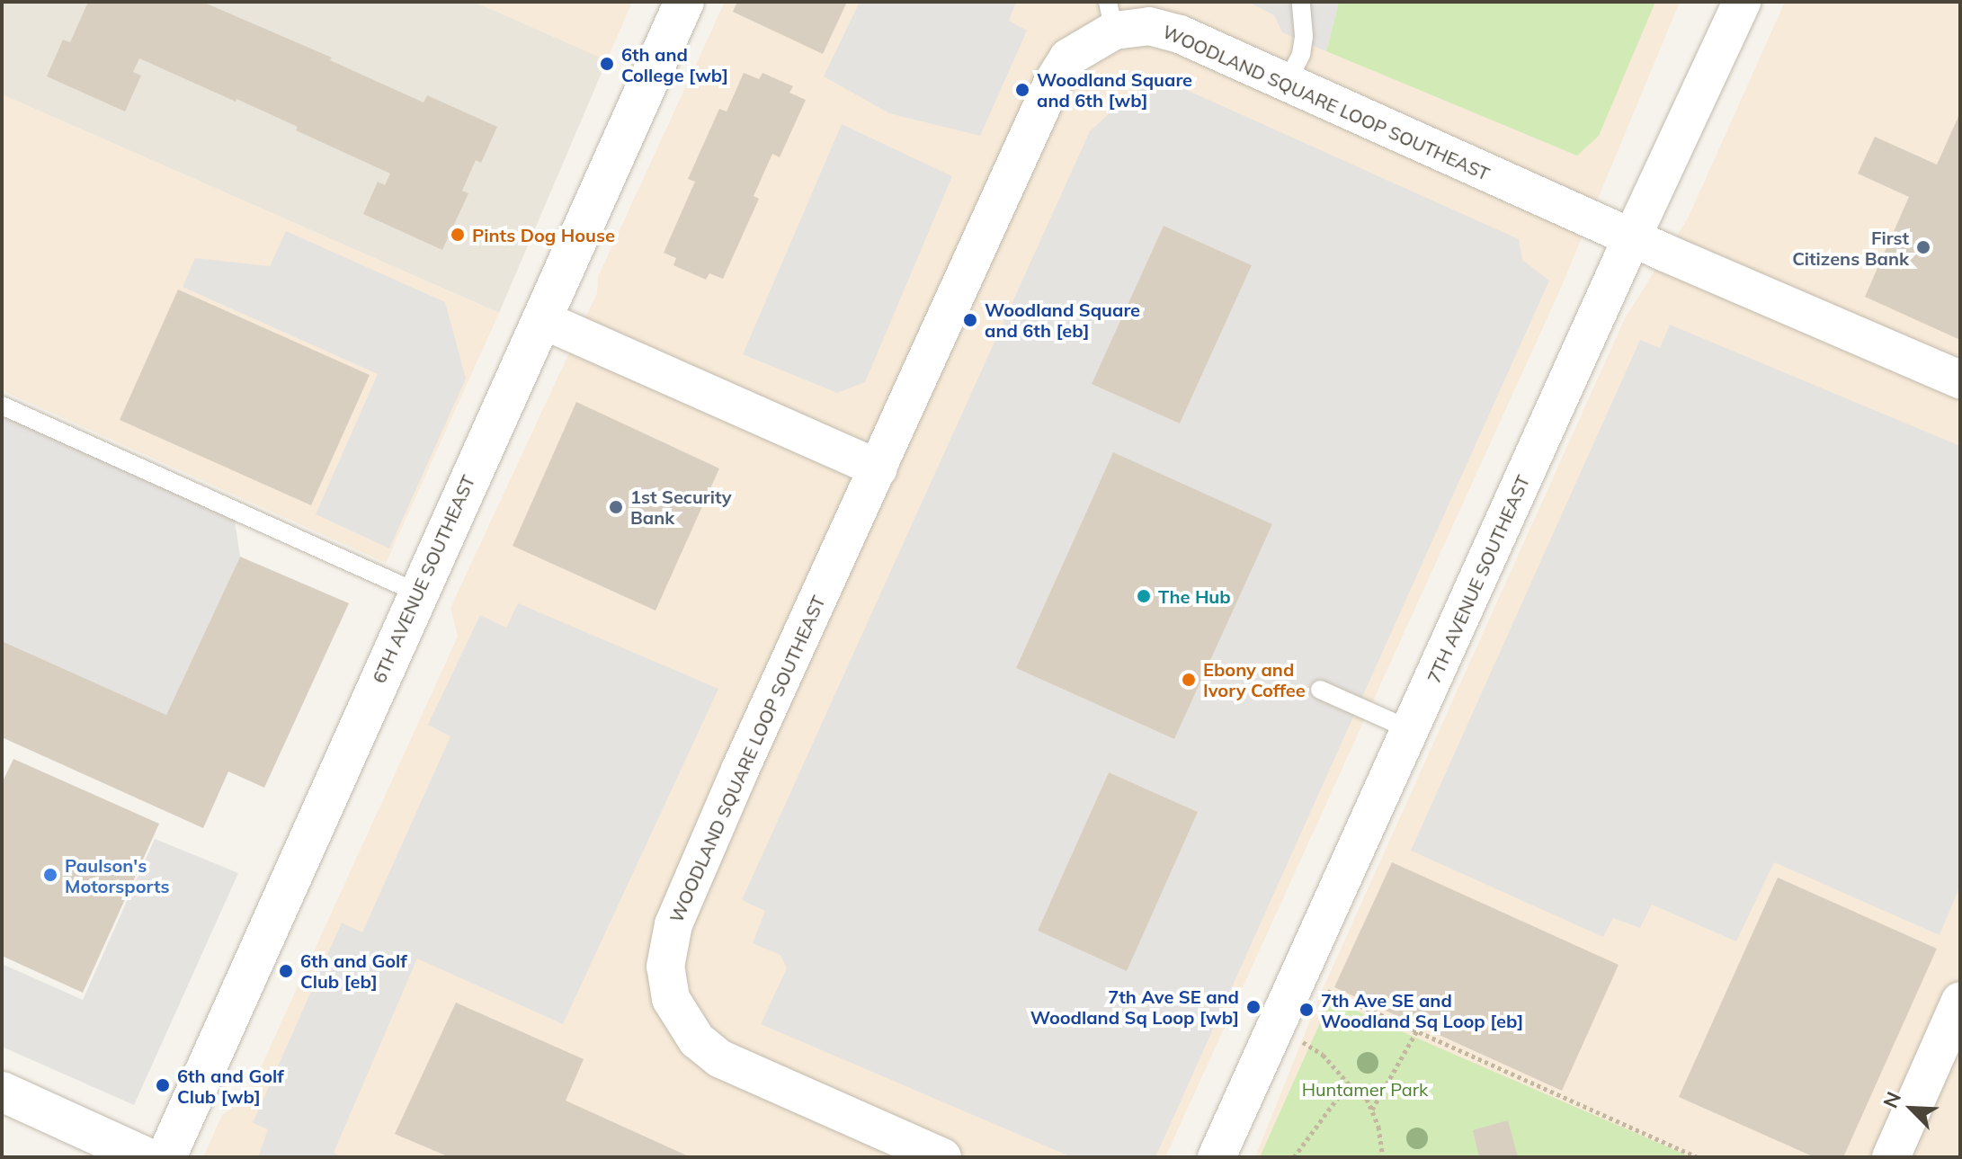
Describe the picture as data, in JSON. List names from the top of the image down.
{
  "streets": {
    "street": ["WOODLAND SQUARE LOOP SOUTHEAST", "6TH AVENUE SOUTHEAST", "7TH AVENUE SOUTHEAST"]
  },
  "crossings": [
    ["WOODLAND SQUARE LOOP SOUTHEAST", "7TH AVENUE SOUTHEAST"]
  ],
  "parks": ["Huntamer Park"],
  "places": [
    "6th and College [wb]",
    "Woodland Square and 6th [wb]",
    "Pints Dog House",
    "First Citizens Bank",
    "Woodland Square and 6th [eb]",
    "1st Security Bank",
    "The Hub",
    "Ebony and Ivory Coffee",
    "Paulson's Motorsports",
    "6th and Golf Club [eb]",
    "7th Ave SE and Woodland Sq Loop [wb]",
    "7th Ave SE and Woodland Sq Loop [eb]",
    "6th and Golf Club [wb]"
  ],
  "north": "top left"
}
